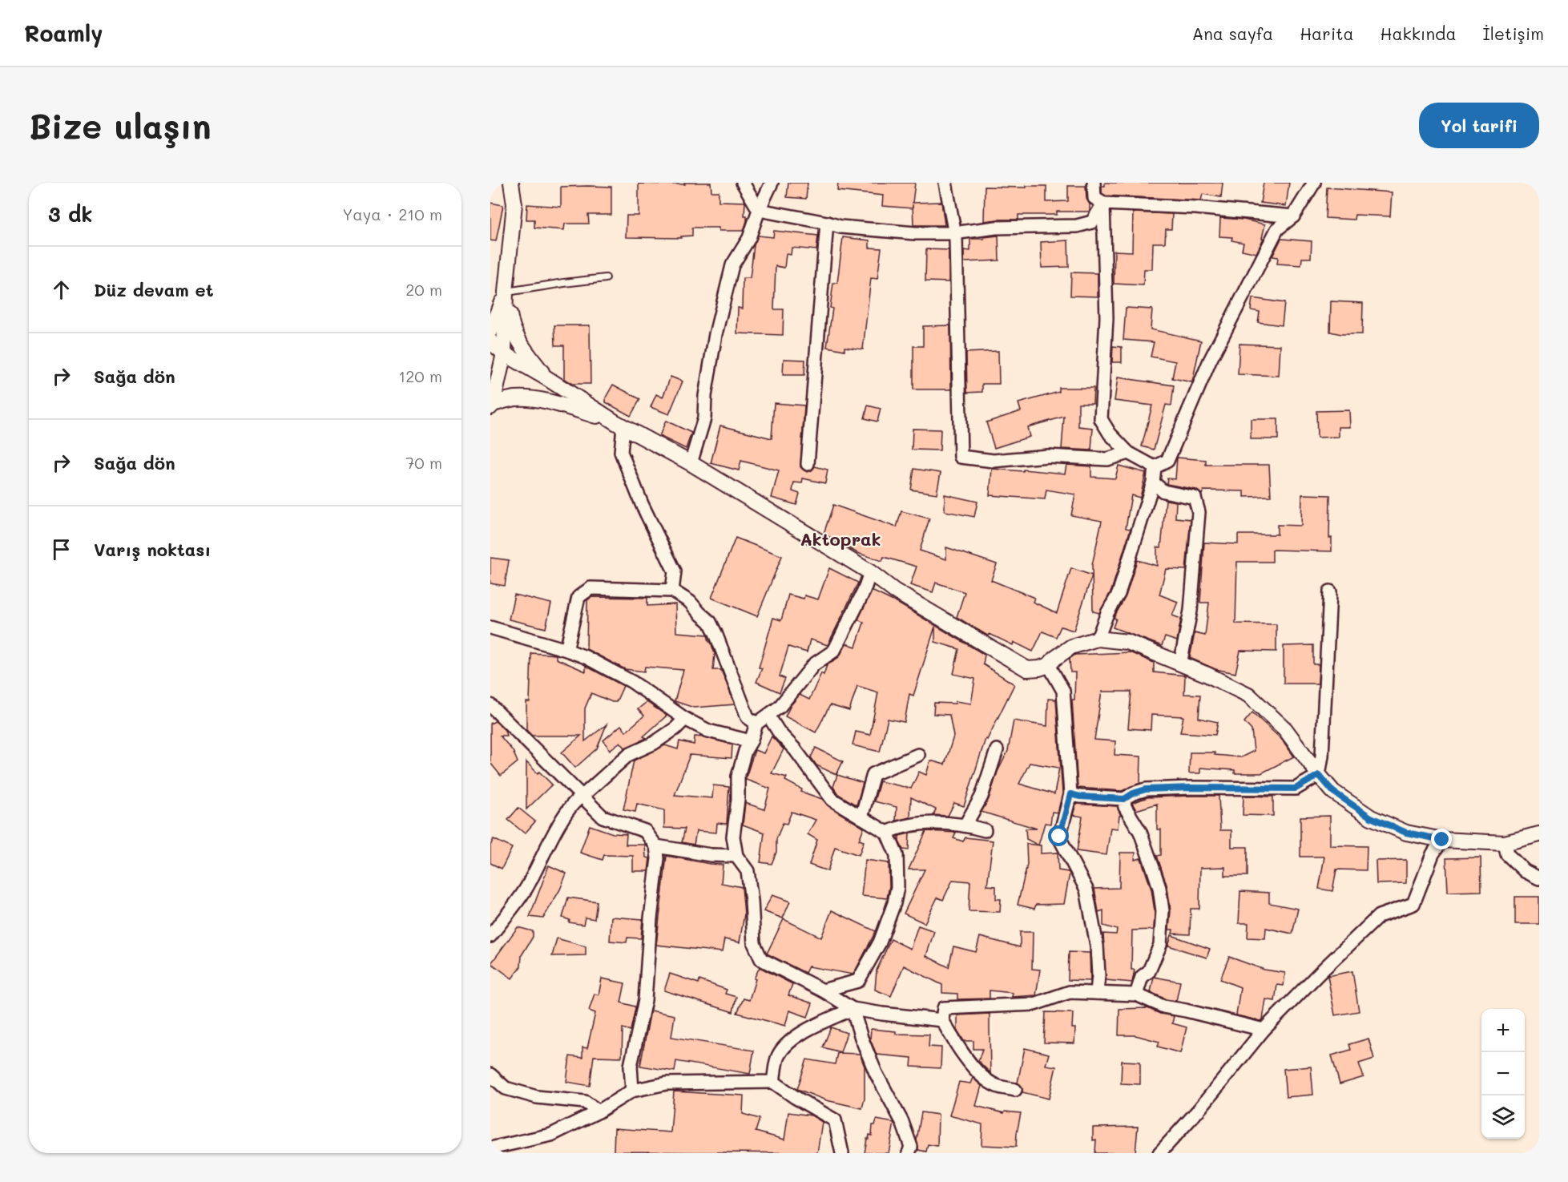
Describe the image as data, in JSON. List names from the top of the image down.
{
  "districts": ["Aktoprak"],
  "page": {
    "header": "Roamly",
    "nav": [
      "Ana sayfa",
      "Harita",
      "Hakkında",
      "İletişim"
    ],
    "buttons": "Yol tarifi",
    "title": "Bize ulaşın",
    "heading": ["3 dk", "Yaya · 210 m"],
    "list": [
      ["Düz devam et", "20 m"],
      ["Sağa dön", "120 m"],
      ["Sağa dön", "70 m"],
      "Varış noktası"
    ],
    "map_buttons": ["+", "−"]
  }
}
